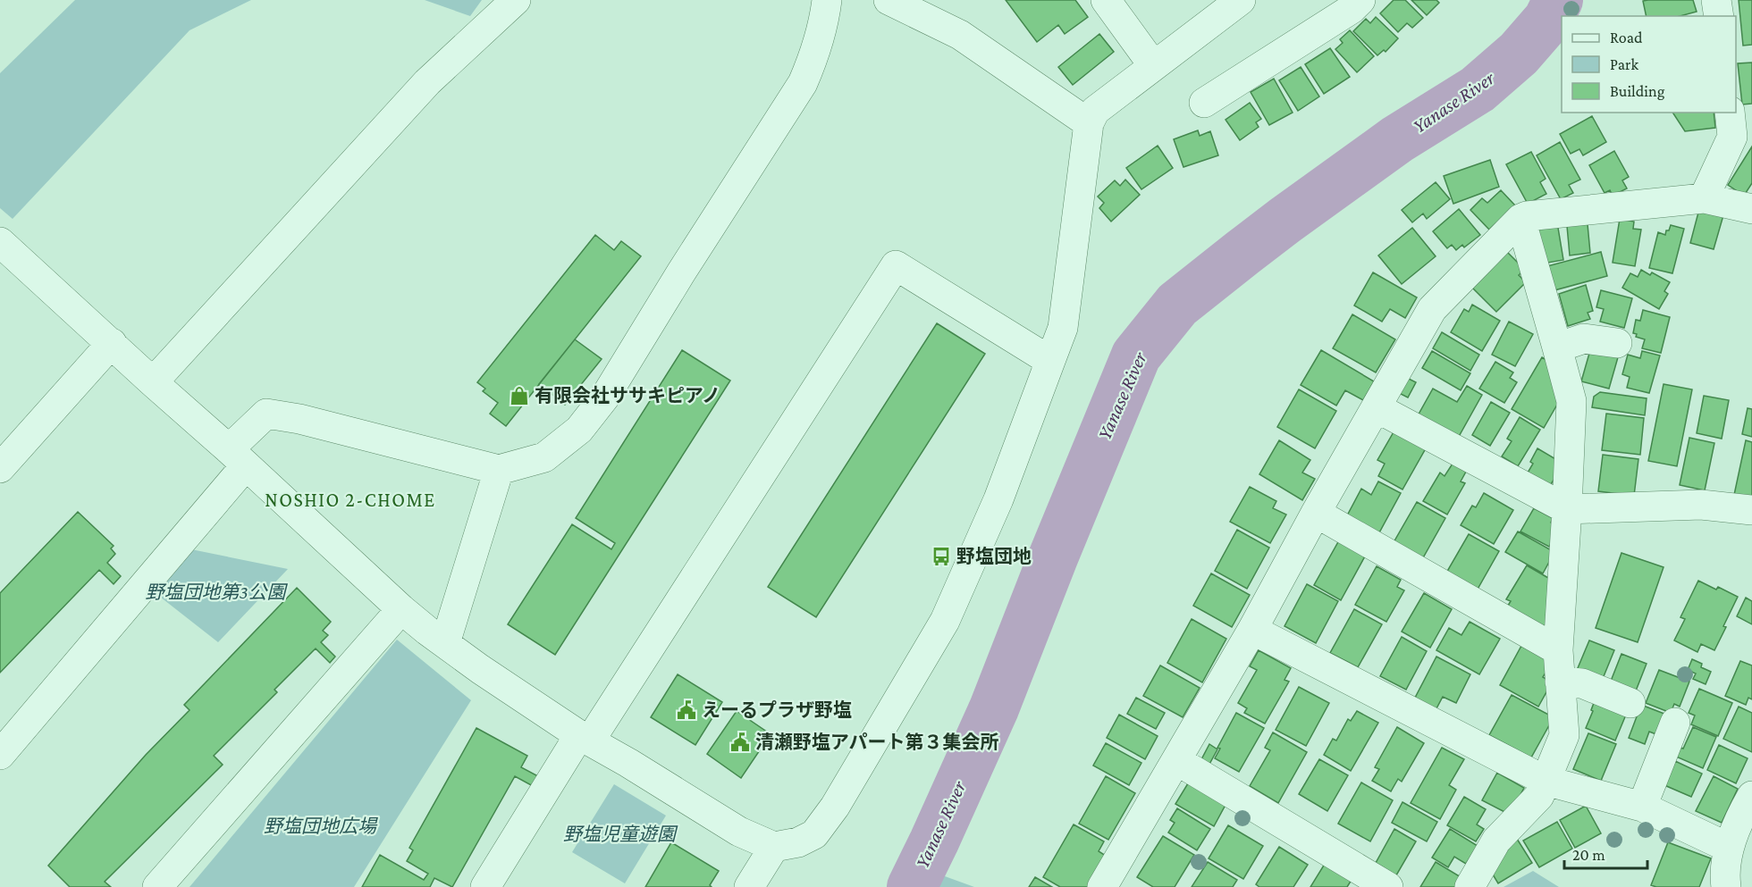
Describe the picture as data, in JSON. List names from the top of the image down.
{
  "districts": ["NOSHIO 2-CHOME"],
  "water": ["Yanase River"],
  "parks": ["野塩団地第3公園", "野塩団地広場", "野塩児童遊園"],
  "places": {
    "shop": ["有限会社ササキピアノ"],
    "bus stop": ["野塩団地"],
    "public building": ["えーるプラザ野塩", "清瀬野塩アパート第３集会所"]
  },
  "legend": ["Road", "Park", "Building"],
  "scale_bar": "20 m"
}
